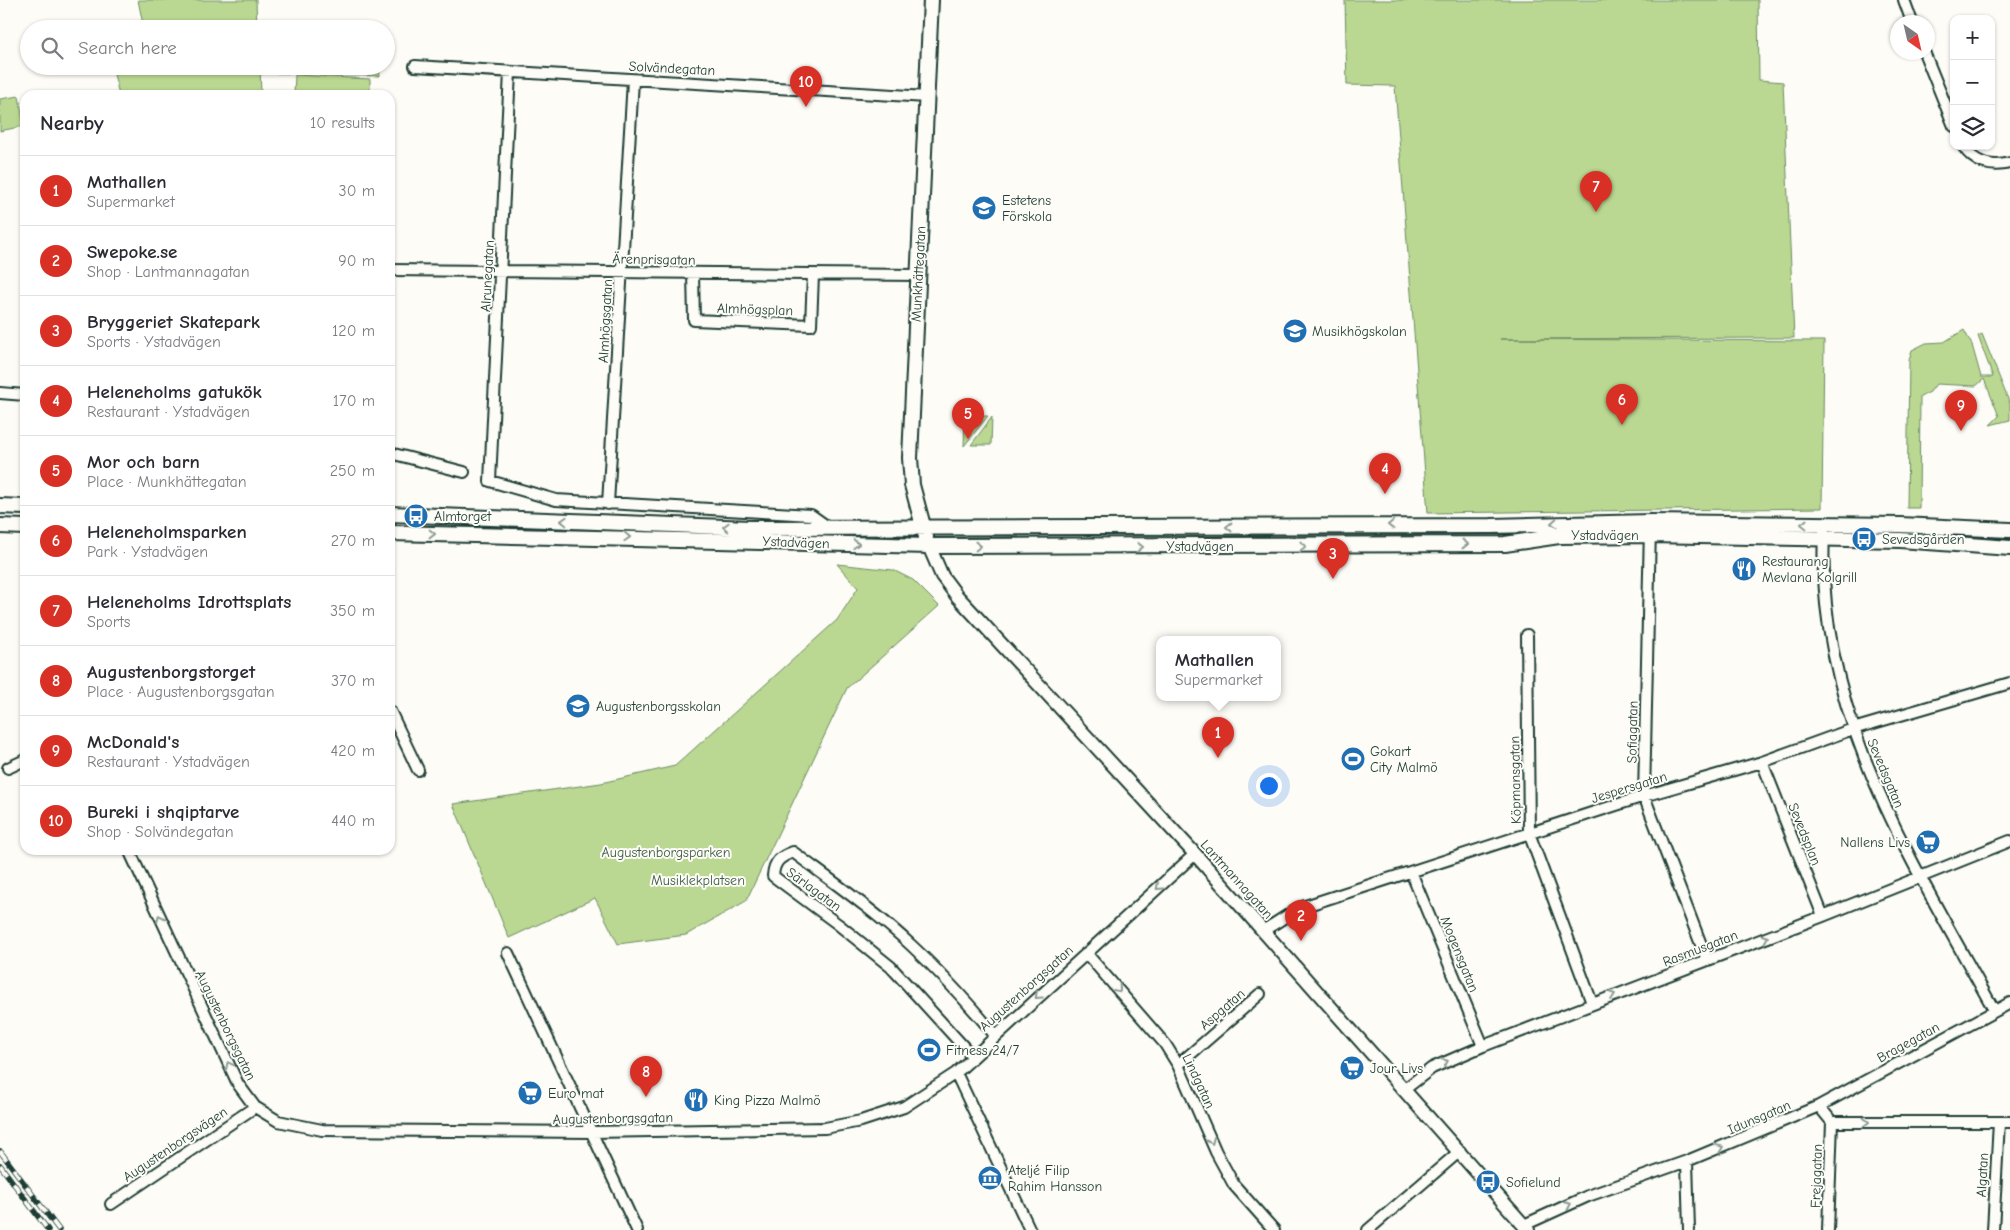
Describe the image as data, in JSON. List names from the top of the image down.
{
  "streets": {
    "main road": ["Munkhättegatan", "Ystadvägen"],
    "street": [
      "Solvändegatan",
      "Ärenprisgatan",
      "Alrunegatan",
      "Almhögsplan",
      "Almhögsgatan",
      "Sofiagatan",
      "Sevedsgatan",
      "Köpmansgatan",
      "Jespersgatan",
      "Sevedsplan",
      "Lantmannagatan",
      "Särlagatan",
      "Rasmusgatan",
      "Mogensgatan",
      "Augustenborgsgatan",
      "Aspgatan",
      "Bragegatan",
      "Lindgatan",
      "Idunsgatan",
      "Augustenborgsvägen",
      "Algatan",
      "Frejagatan"
    ]
  },
  "crossings": [
    ["Solvändegatan", "Munkhättegatan"],
    ["Solvändegatan", "Alrunegatan"],
    ["Solvändegatan", "Almhögsgatan"],
    ["Ärenprisgatan", "Munkhättegatan"],
    ["Ärenprisgatan", "Alrunegatan"],
    ["Ärenprisgatan", "Almhögsplan"],
    ["Ärenprisgatan", "Almhögsgatan"],
    ["Munkhättegatan", "Ystadvägen"],
    ["Munkhättegatan", "Lantmannagatan"],
    ["Alrunegatan", "Ystadvägen"],
    ["Almhögsgatan", "Ystadvägen"],
    ["Ystadvägen", "Sofiagatan"],
    ["Ystadvägen", "Sevedsgatan"],
    ["Ystadvägen", "Lantmannagatan"],
    ["Sofiagatan", "Jespersgatan"],
    ["Sofiagatan", "Rasmusgatan"],
    ["Sevedsgatan", "Jespersgatan"],
    ["Sevedsgatan", "Rasmusgatan"],
    ["Sevedsgatan", "Bragegatan"],
    ["Köpmansgatan", "Jespersgatan"],
    ["Köpmansgatan", "Rasmusgatan"],
    ["Jespersgatan", "Sevedsplan"],
    ["Jespersgatan", "Lantmannagatan"],
    ["Jespersgatan", "Mogensgatan"],
    ["Sevedsplan", "Rasmusgatan"],
    ["Lantmannagatan", "Rasmusgatan"],
    ["Lantmannagatan", "Augustenborgsgatan"],
    ["Lantmannagatan", "Idunsgatan"],
    ["Särlagatan", "Augustenborgsgatan"],
    ["Rasmusgatan", "Mogensgatan"],
    ["Augustenborgsgatan", "Lindgatan"],
    ["Augustenborgsgatan", "Augustenborgsvägen"],
    ["Aspgatan", "Lindgatan"],
    ["Bragegatan", "Idunsgatan"]
  ],
  "one_way": ["Rasmusgatan", "Lindgatan", "Idunsgatan"],
  "parks": ["Augustenborgsparken", "Musiklekplatsen"],
  "places": {
    "school or university": ["Estetens Förskola", "Musikhögskolan", "Augustenborgsskolan"],
    "bus stop": ["Almtorget", "Sevedsgården", "Sofielund"],
    "restaurant": ["Restaurang Mevlana Kolgrill", "King Pizza Malmö"],
    "sports": ["Gokart City Malmö", "Fitness 24/7"],
    "supermarket": ["Nallens Livs", "Jour Livs", "Euro mat"],
    "museum": ["Ateljé Filip Rahim Hansson"]
  },
  "north": "bottom right",
  "page": {
    "map_buttons": ["+", "−"],
    "search": "Search here",
    "pins": [
      "10",
      "7",
      "6",
      "9",
      "5",
      "4",
      "3",
      "1",
      "2",
      "8"
    ],
    "heading": ["Nearby", "10 results"],
    "list": [
      {
        "mark": "1",
        "name": "Mathallen",
        "note": "Supermarket",
        "value": "30 m"
      },
      {
        "mark": "2",
        "name": "Swepoke.se",
        "note": "Shop · Lantmannagatan",
        "value": "90 m"
      },
      {
        "mark": "3",
        "name": "Bryggeriet Skatepark",
        "note": "Sports · Ystadvägen",
        "value": "120 m"
      },
      {
        "mark": "4",
        "name": "Heleneholms gatukök",
        "note": "Restaurant · Ystadvägen",
        "value": "170 m"
      },
      {
        "mark": "5",
        "name": "Mor och barn",
        "note": "Place · Munkhättegatan",
        "value": "250 m"
      },
      {
        "mark": "6",
        "name": "Heleneholmsparken",
        "note": "Park · Ystadvägen",
        "value": "270 m"
      },
      {
        "mark": "7",
        "name": "Heleneholms Idrottsplats",
        "note": "Sports",
        "value": "350 m"
      },
      {
        "mark": "8",
        "name": "Augustenborgstorget",
        "note": "Place · Augustenborgsgatan",
        "value": "370 m"
      },
      {
        "mark": "9",
        "name": "McDonald's",
        "note": "Restaurant · Ystadvägen",
        "value": "420 m"
      },
      {
        "mark": "10",
        "name": "Bureki i shqiptarve",
        "note": "Shop · Solvändegatan",
        "value": "440 m"
      }
    ],
    "popup": ["Mathallen", "Supermarket"]
  }
}
